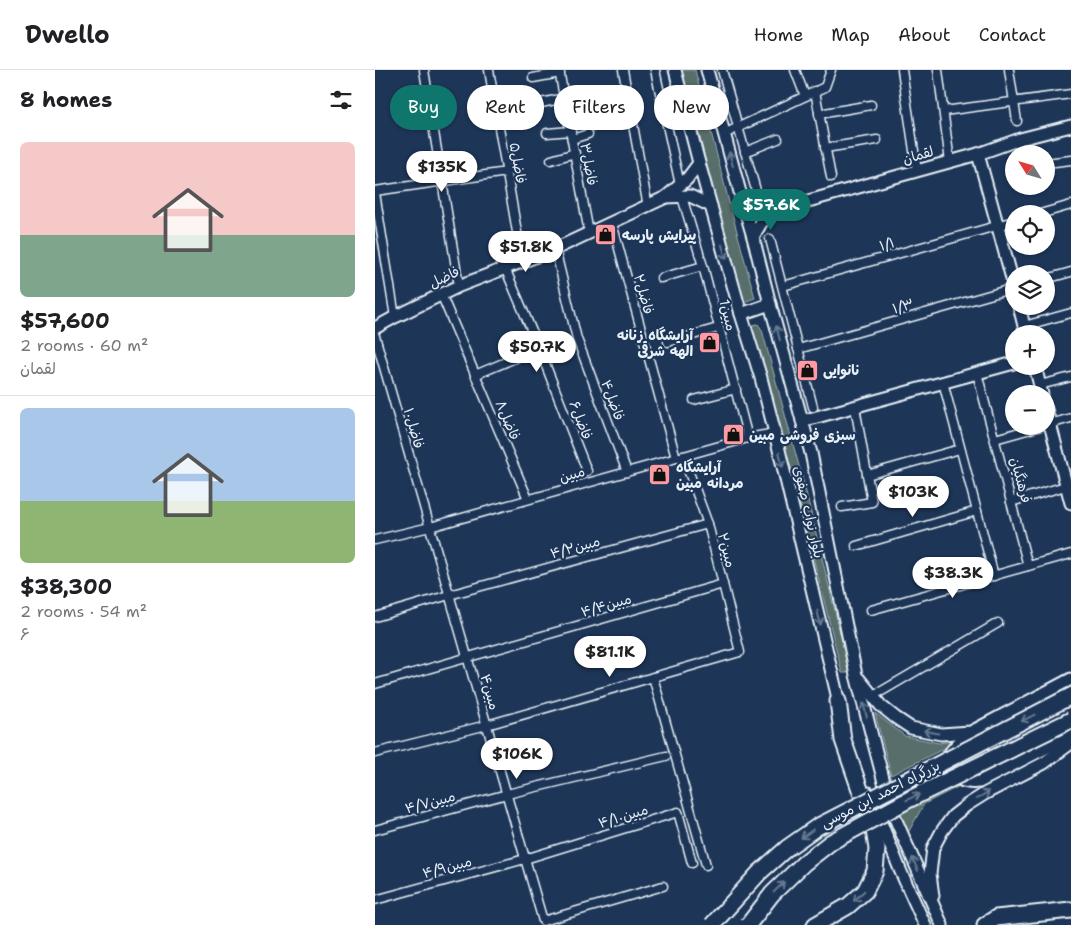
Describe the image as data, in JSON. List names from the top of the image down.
{
  "streets": {
    "highway": ["بزرگراه احمد ابن موسی"],
    "main road": ["لقمان", "فاضل", "بلوار نواب صفوی"],
    "street": [
      "۵فاضل",
      "۳فاضل",
      "۱/۱",
      "۲فاضل",
      "۱/۳",
      "1مبین",
      "۴فاضل",
      "۸فاضل",
      "۶فاضل",
      "۱۰فاضل",
      "مبین",
      "فرهنگیان",
      "۴/۲مبین",
      "۲مبین",
      "۴/۴مبین",
      "۴مبین",
      "۴/۷مبین",
      "۴/۱۰مبین",
      "۴/۹مبین"
    ]
  },
  "crossings": [
    ["۵فاضل", "فاضل"],
    ["۳فاضل", "فاضل"],
    ["فاضل", "۲فاضل"],
    ["فاضل", "1مبین"],
    ["فاضل", "۴فاضل"],
    ["فاضل", "۸فاضل"],
    ["فاضل", "۶فاضل"],
    ["فاضل", "بلوار نواب صفوی"],
    ["۲فاضل", "مبین"],
    ["۲فاضل", "۲مبین"],
    ["1مبین", "مبین"],
    ["۴فاضل", "مبین"],
    ["۸فاضل", "مبین"],
    ["۱۰فاضل", "مبین"],
    ["۱۰فاضل", "۴مبین"],
    ["مبین", "بلوار نواب صفوی"],
    ["مبین", "۲مبین"],
    ["مبین", "۴مبین"],
    ["۴/۲مبین", "۲مبین"],
    ["۴/۲مبین", "۴مبین"],
    ["۲مبین", "۴/۴مبین"],
    ["۴/۴مبین", "۴مبین"],
    ["۴مبین", "۴/۷مبین"],
    ["۴مبین", "۴/۱۰مبین"],
    ["۴مبین", "۴/۹مبین"],
    ["۴/۱۰مبین", "۴/۹مبین"]
  ],
  "places": {
    "shop": [
      "پیرایش پارسه",
      "آرایشگاه زنانه الهه شرقی",
      "نانوایی",
      "سبزی فروشی مبین",
      "آرایشگاه مردانه مبین"
    ]
  },
  "north": "top left",
  "page": {
    "header": "Dwello",
    "nav": [
      "Home",
      "Map",
      "About",
      "Contact"
    ],
    "heading": "8 homes",
    "chip": [
      "Buy",
      "Rent",
      "Filters",
      "New"
    ],
    "list": [
      {
        "name": "$57,600",
        "note": "2 rooms · 60 m² · لقمان"
      },
      {
        "name": "$38,300",
        "note": "2 rooms · 54 m² · ۶"
      }
    ],
    "map_buttons": ["+", "−"],
    "price": [
      "$135K",
      "$57.6K",
      "$51.8K",
      "$50.7K",
      "$103K",
      "$38.3K",
      "$81.1K",
      "$106K"
    ]
  }
}
